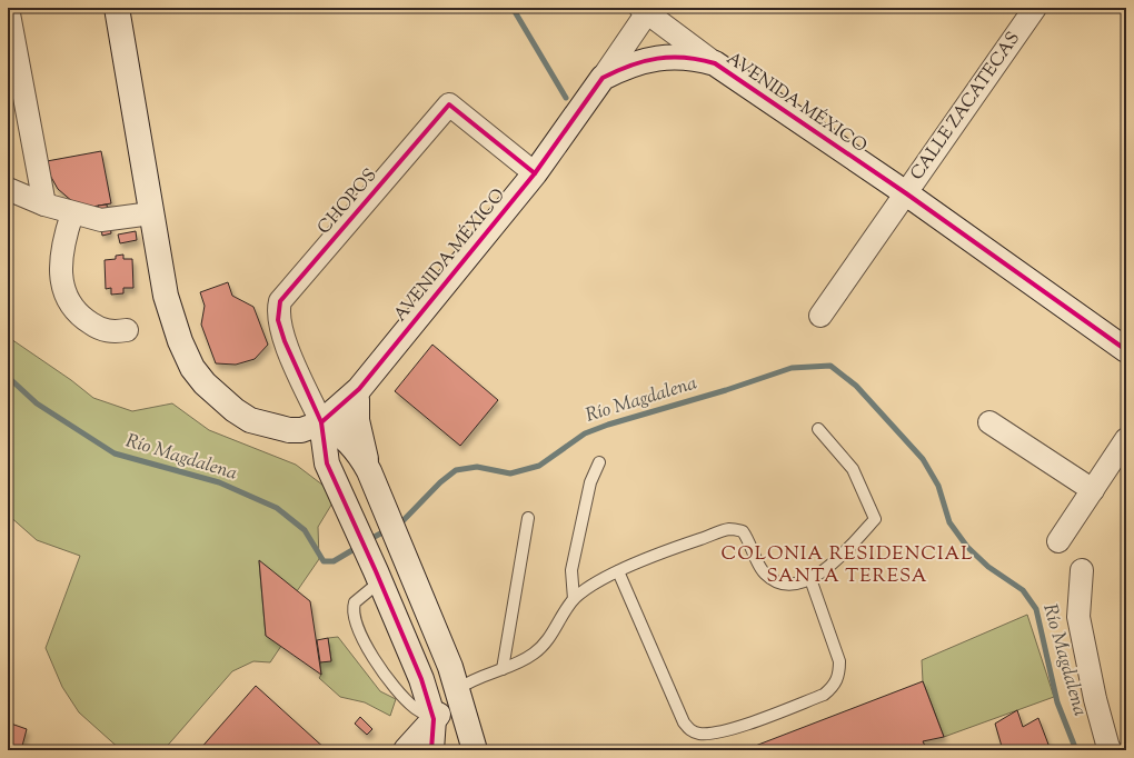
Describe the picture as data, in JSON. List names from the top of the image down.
{
  "streets": {
    "street": ["AVENIDA MÉXICO", "CALLE ZACATECAS", "CHOPOS"]
  },
  "crossings": [
    ["AVENIDA MÉXICO", "CALLE ZACATECAS"],
    ["AVENIDA MÉXICO", "CHOPOS"]
  ],
  "districts": ["COLONIA RESIDENCIAL SANTA TERESA"],
  "water": ["Río Magdalena"]
}
